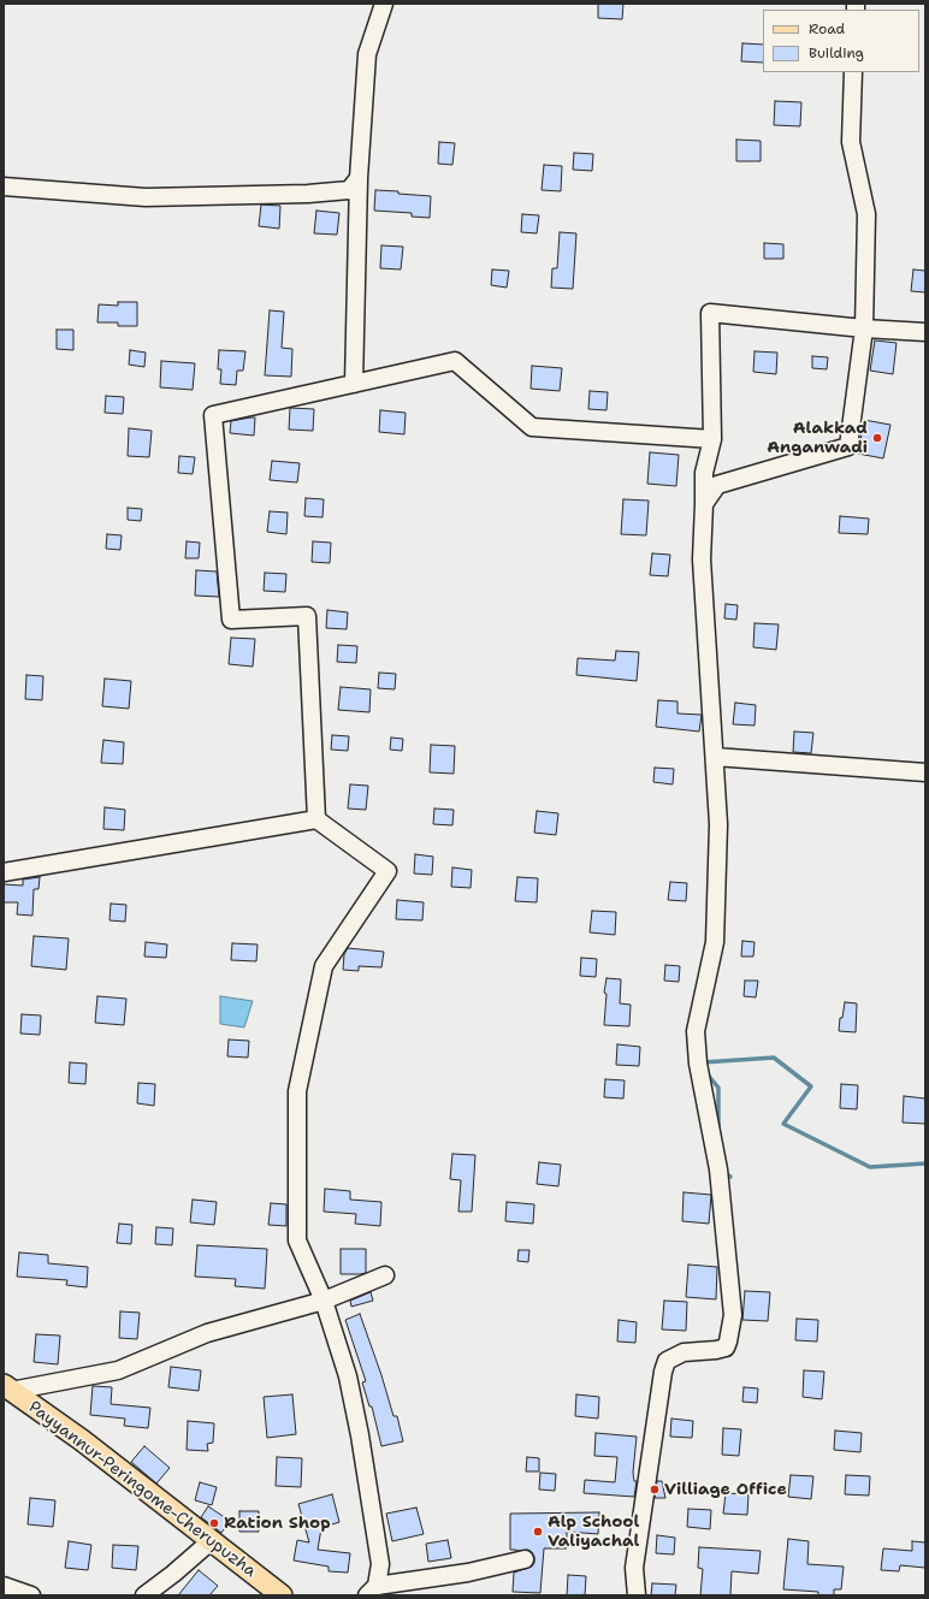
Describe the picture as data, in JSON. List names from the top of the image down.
{
  "streets": {
    "main road": ["Payyannur-Peringome-Cherupuzha"]
  },
  "places": [
    "Alakkad Anganwadi",
    "Villiage Office",
    "Ration Shop",
    "Alp School Valiyachal"
  ],
  "legend": ["Road", "Building"]
}
